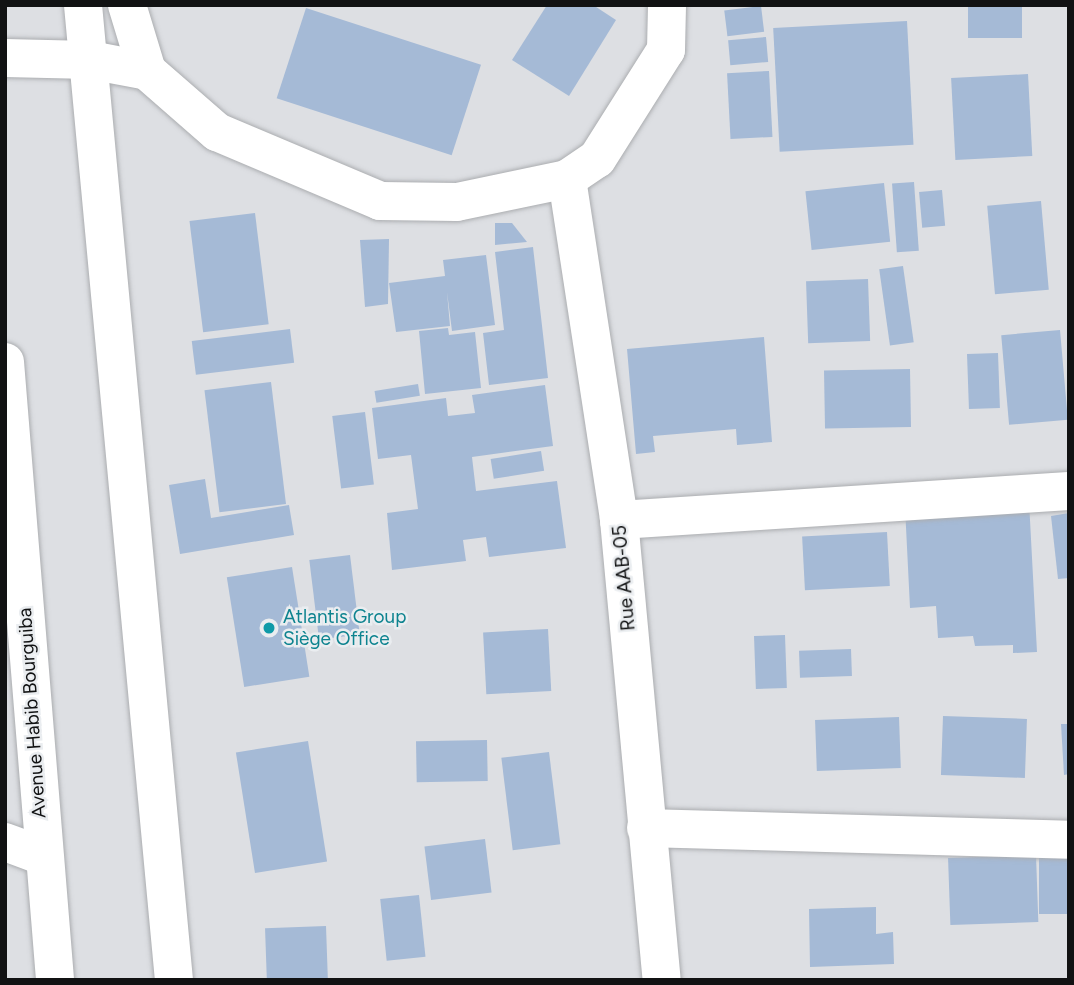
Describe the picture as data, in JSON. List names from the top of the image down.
{
  "streets": {
    "street": ["Rue AAB-05", "Avenue Habib Bourguiba"]
  },
  "places": ["Atlantis Group Siège Office"]
}
